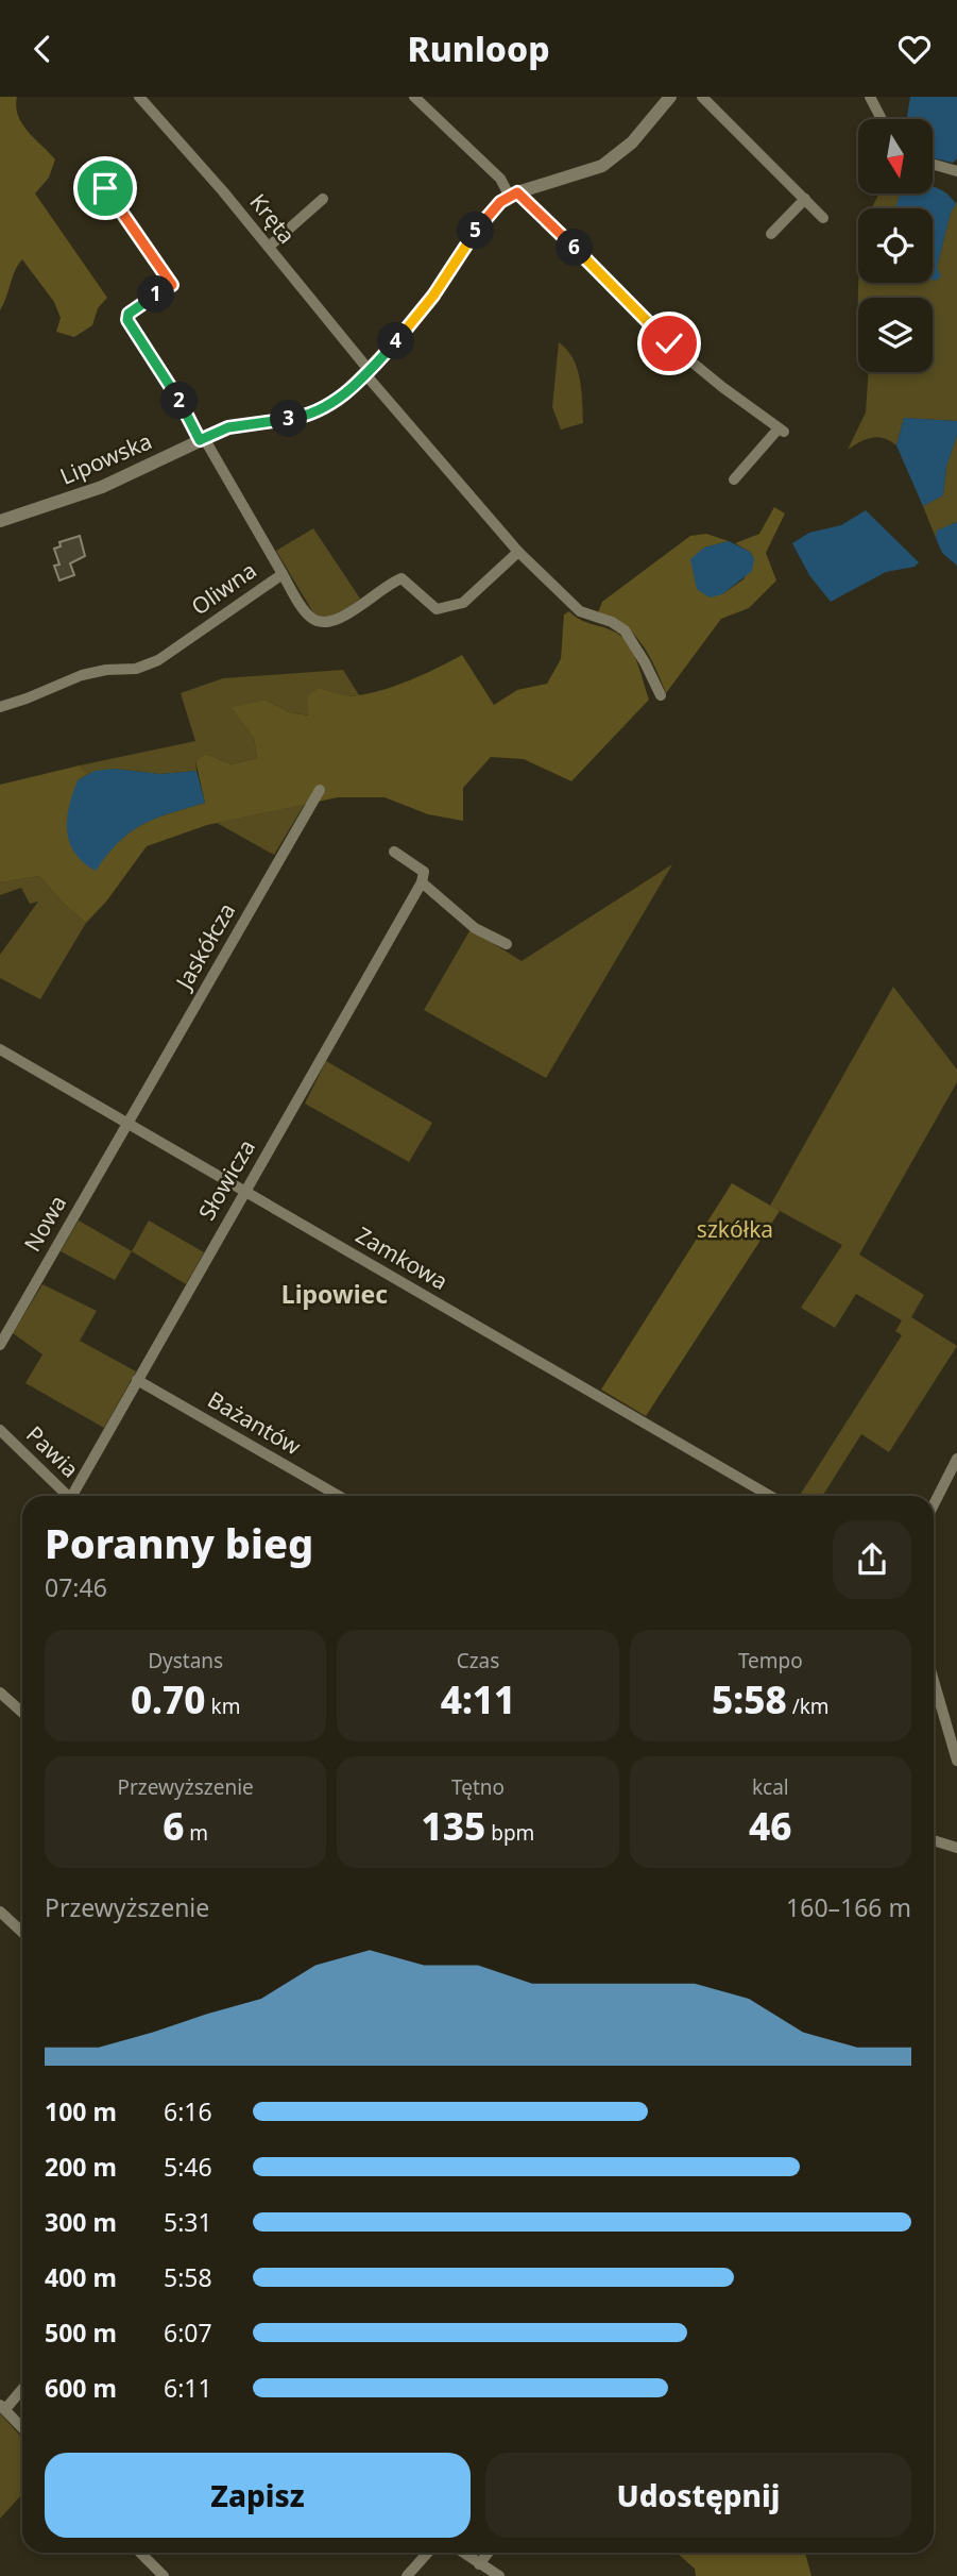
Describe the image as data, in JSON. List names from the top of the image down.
{
  "streets": {
    "street": [
      "Kręta",
      "Lipowska",
      "Oliwna",
      "Jaskółcza",
      "Słowicza",
      "Nowa",
      "Zamkowa",
      "Bażantów",
      "Pawia"
    ]
  },
  "crossings": [
    ["Kręta", "Lipowska"],
    ["Kręta", "Oliwna"],
    ["Jaskółcza", "Nowa"],
    ["Jaskółcza", "Zamkowa"],
    ["Słowicza", "Zamkowa"],
    ["Słowicza", "Bażantów"],
    ["Nowa", "Zamkowa"]
  ],
  "districts": ["Lipowiec"],
  "parks": ["szkółka"],
  "north": "bottom",
  "page": {
    "header": "Runloop",
    "pins": [
      "5",
      "6",
      "1",
      "4",
      "2",
      "3"
    ],
    "heading": ["Poranny bieg", "07:46"],
    "stats": [
      ["Dystans", "0.70 km"],
      ["Czas", "4:11"],
      ["Tempo", "5:58 /km"],
      ["Przewyższenie", "6 m"],
      ["Tętno", "135 bpm"],
      ["kcal", "46"]
    ],
    "chart": ["Przewyższenie", "160–166 m"],
    "list": [
      {
        "name": "100 m",
        "note": "6:16"
      },
      {
        "name": "200 m",
        "note": "5:46"
      },
      {
        "name": "300 m",
        "note": "5:31"
      },
      {
        "name": "400 m",
        "note": "5:58"
      },
      {
        "name": "500 m",
        "note": "6:07"
      },
      {
        "name": "600 m",
        "note": "6:11"
      }
    ],
    "buttons": ["Zapisz", "Udostępnij"]
  }
}
